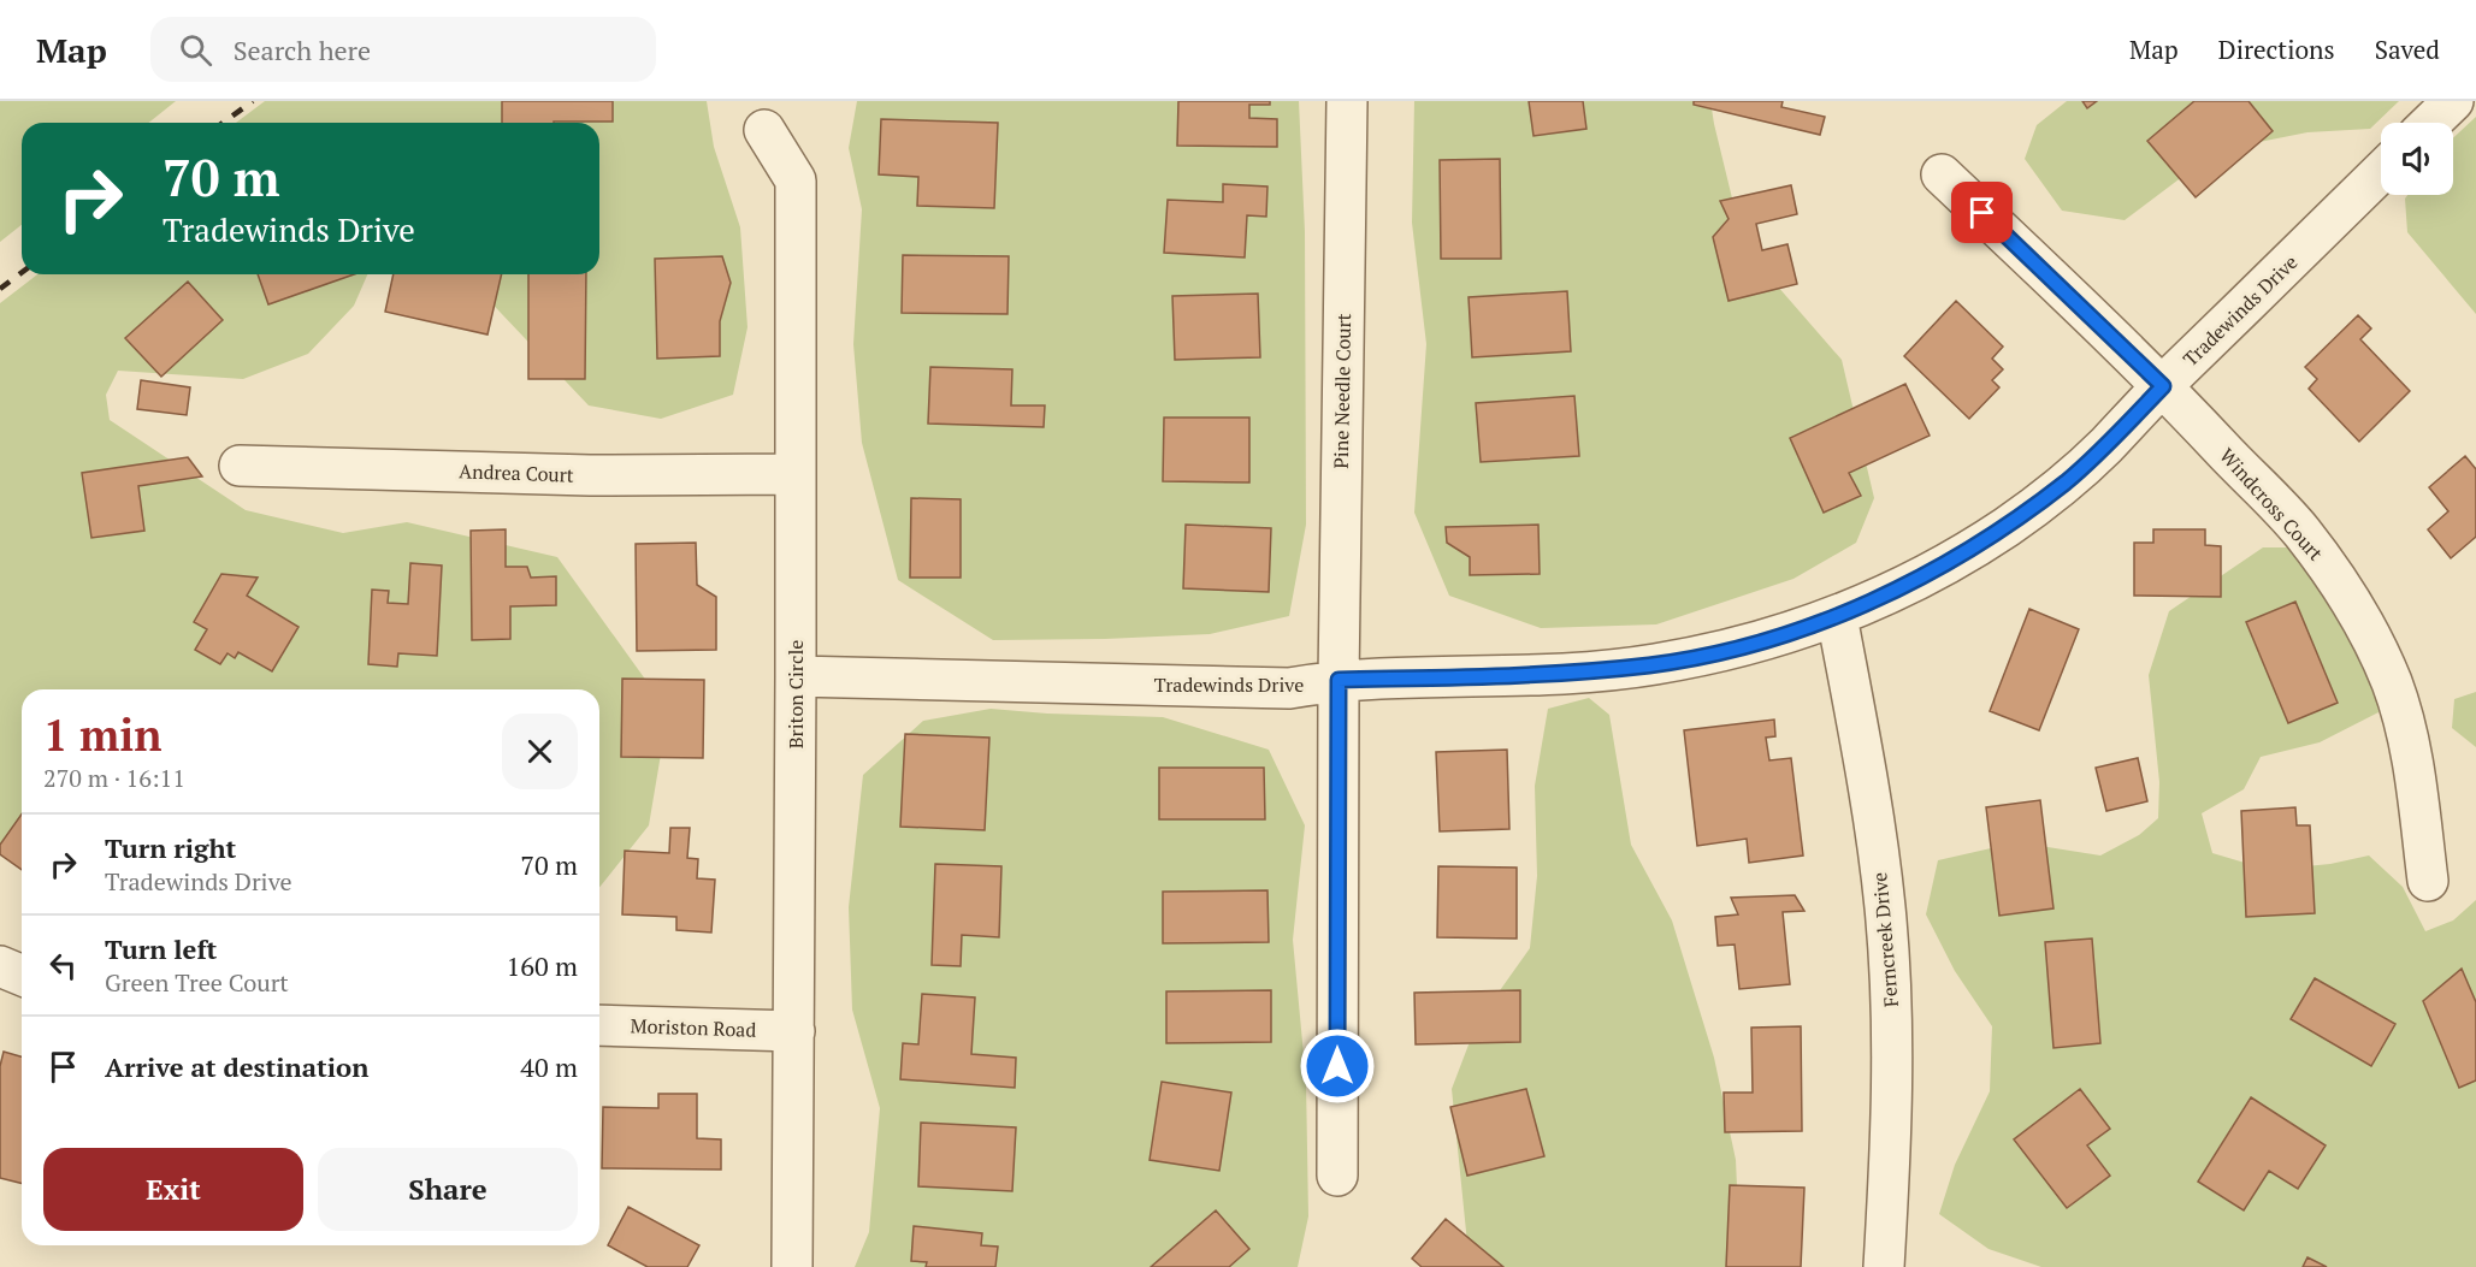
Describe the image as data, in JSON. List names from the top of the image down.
{
  "streets": {
    "street": [
      "Tradewinds Drive",
      "Pine Needle Court",
      "Andrea Court",
      "Windcross Court",
      "Briton Circle",
      "Ferncreek Drive",
      "Moriston Road"
    ]
  },
  "crossings": [
    ["Tradewinds Drive", "Pine Needle Court"],
    ["Tradewinds Drive", "Windcross Court"],
    ["Tradewinds Drive", "Briton Circle"],
    ["Tradewinds Drive", "Ferncreek Drive"],
    ["Andrea Court", "Briton Circle"],
    ["Briton Circle", "Moriston Road"]
  ],
  "page": {
    "header": "Map",
    "search": "Search here",
    "nav": ["Map", "Directions", "Saved"],
    "turn": ["70 m", "Tradewinds Drive"],
    "heading": ["1 min", "270 m · 16:11"],
    "list": [
      {
        "name": "Turn right",
        "note": "Tradewinds Drive",
        "value": "70 m"
      },
      {
        "name": "Turn left",
        "note": "Green Tree Court",
        "value": "160 m"
      },
      {
        "name": "Arrive at destination",
        "value": "40 m"
      }
    ],
    "buttons": ["Exit", "Share"]
  }
}
